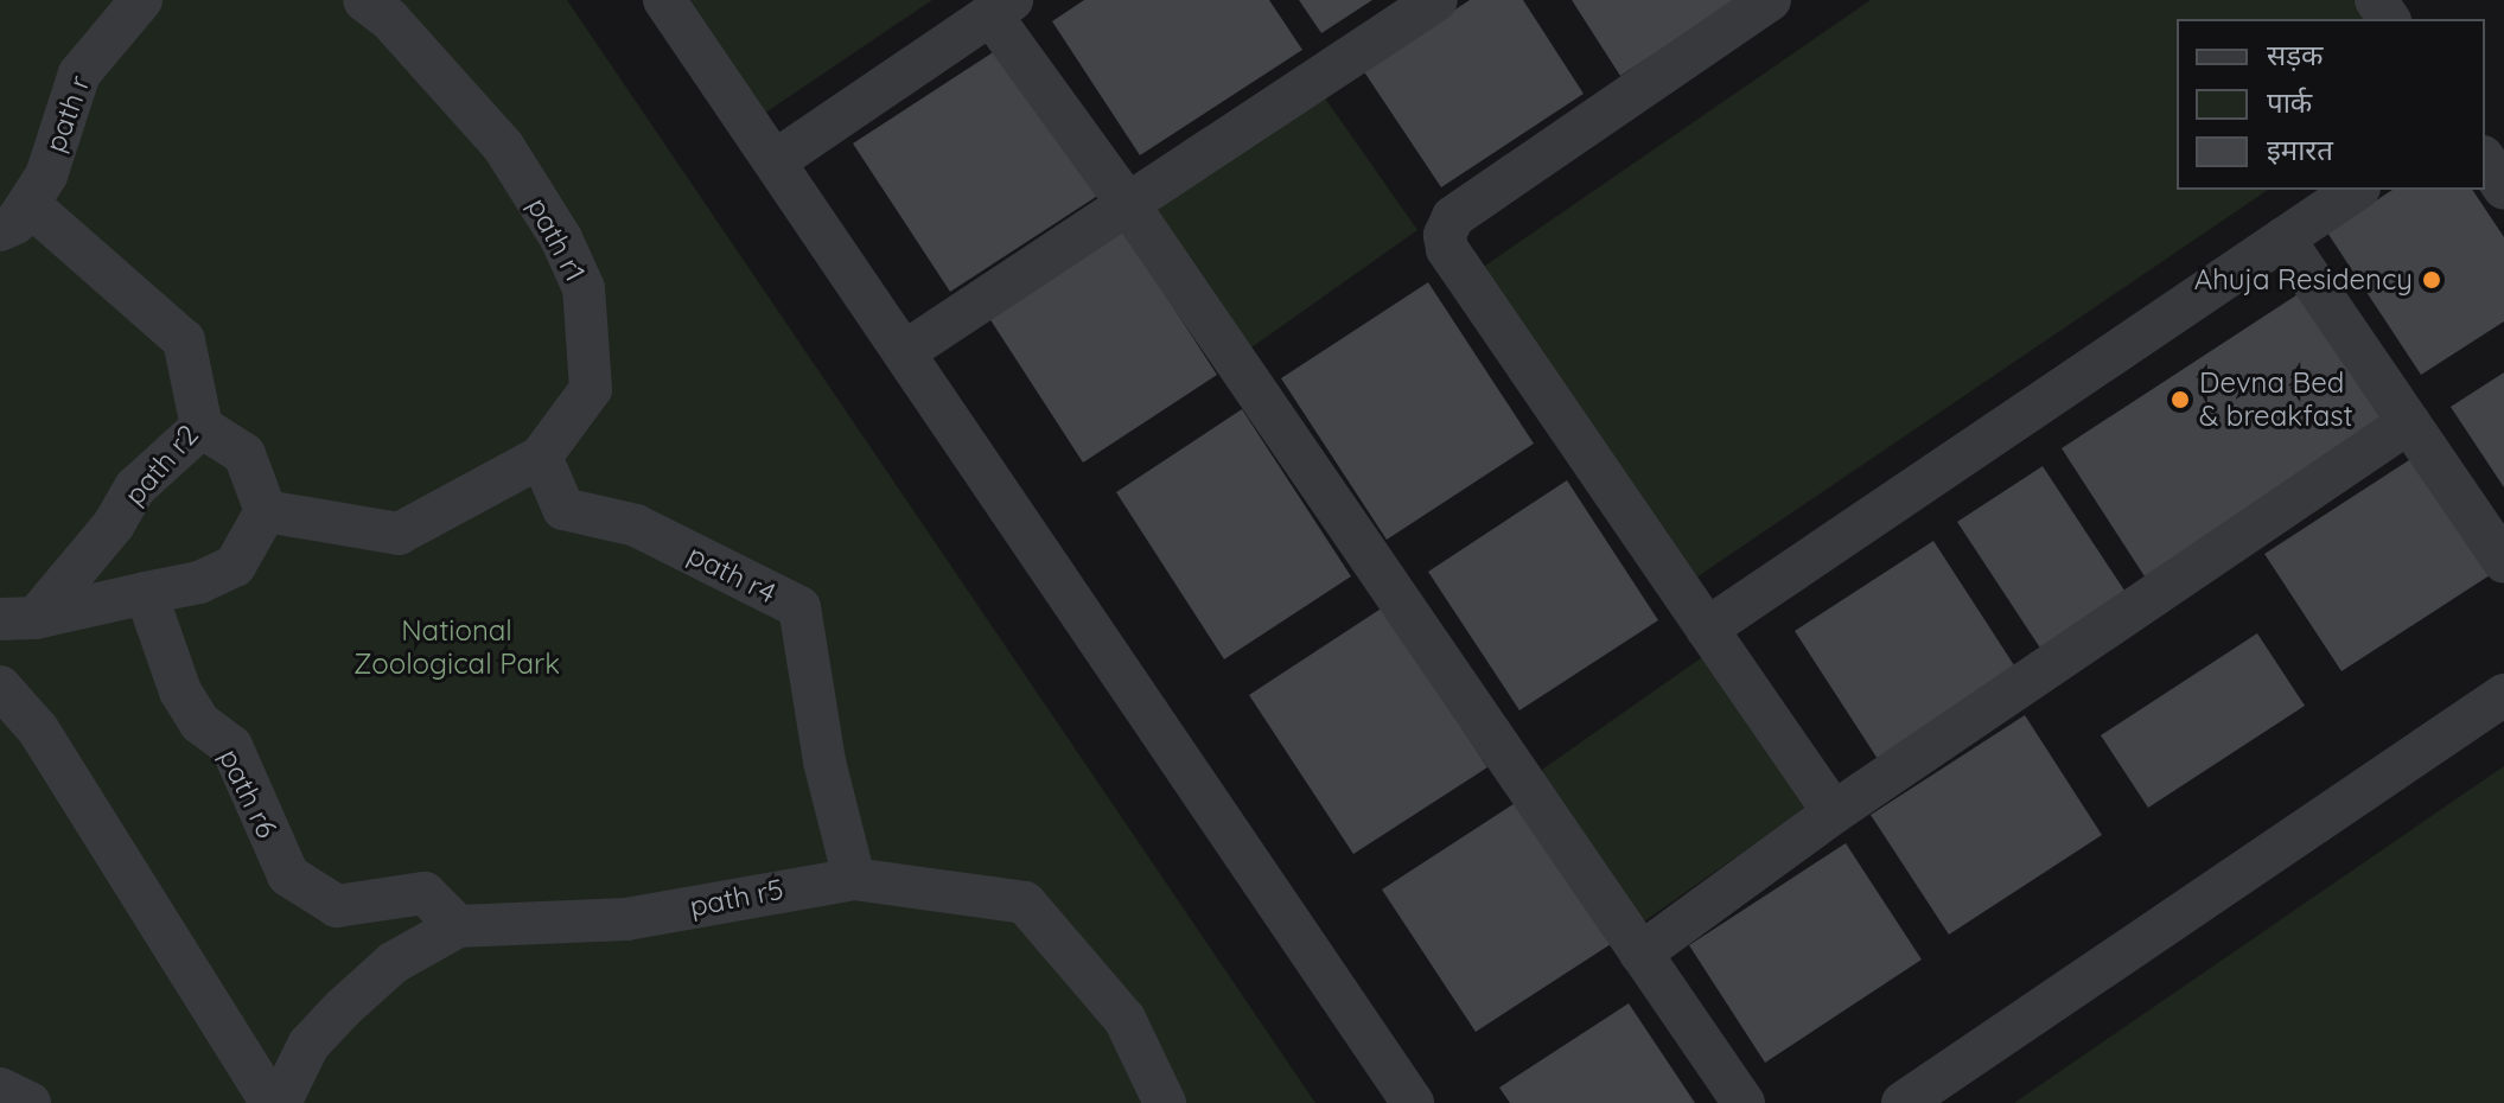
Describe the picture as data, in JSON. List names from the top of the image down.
{
  "streets": {
    "street": [
      "path r",
      "path r1",
      "path r2",
      "path r4",
      "path r6",
      "path r5"
    ]
  },
  "crossings": [
    ["path r", "path r2"],
    ["path r1", "path r4"],
    ["path r4", "path r5"],
    ["path r6", "path r5"]
  ],
  "parks": ["National Zoological Park"],
  "places": ["Ahuja Residency", "Devna Bed & breakfast"],
  "legend": ["सड़क", "पार्क", "इमारत"]
}
